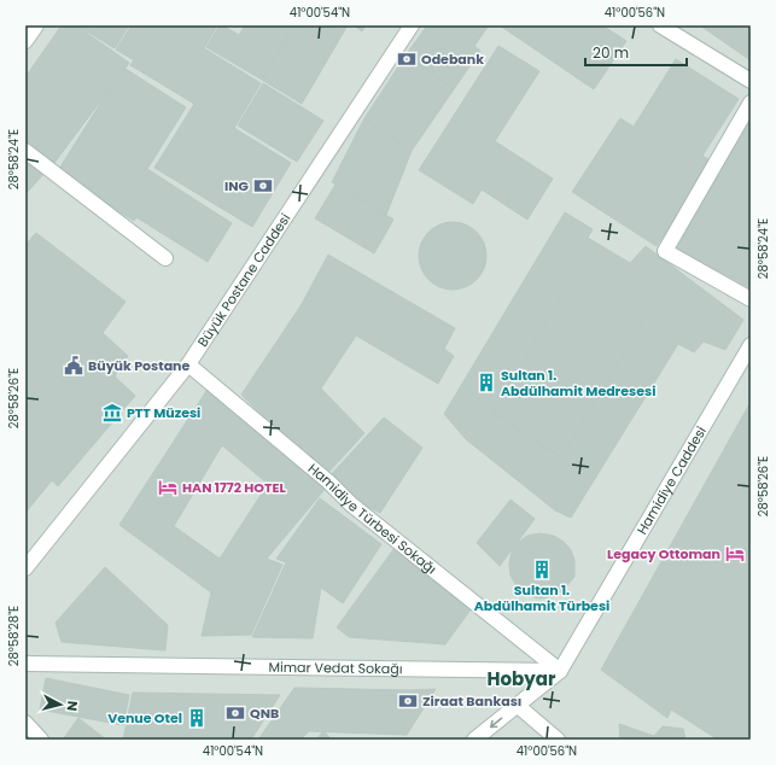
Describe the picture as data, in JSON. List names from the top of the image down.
{
  "streets": {
    "street": [
      "Büyük Postane Caddesi",
      "Hamidiye Caddesi",
      "Hamidiye Türbesi Sokağı",
      "Mimar Vedat Sokağı"
    ]
  },
  "crossings": [
    ["Büyük Postane Caddesi", "Hamidiye Türbesi Sokağı"],
    ["Hamidiye Caddesi", "Hamidiye Türbesi Sokağı"],
    ["Hamidiye Caddesi", "Mimar Vedat Sokağı"],
    ["Hamidiye Türbesi Sokağı", "Mimar Vedat Sokağı"]
  ],
  "districts": ["Hobyar"],
  "places": {
    "bank": [
      "Odebank",
      "ING",
      "Ziraat Bankası",
      "QNB"
    ],
    "public building": ["Büyük Postane"],
    "building": ["Sultan 1. Abdülhamit Medresesi", "Sultan 1. Abdülhamit Türbesi", "Venue Otel"],
    "museum": ["PTT Müzesi"],
    "hotel": ["HAN 1772 HOTEL", "Legacy Ottoman"]
  },
  "scale_bar": "20 m",
  "north": "right",
  "coordinates": [
    "41°00'54\"N",
    "41°00'56\"N",
    "28°58'24\"E",
    "28°58'26\"E",
    "28°58'28\"E"
  ]
}
